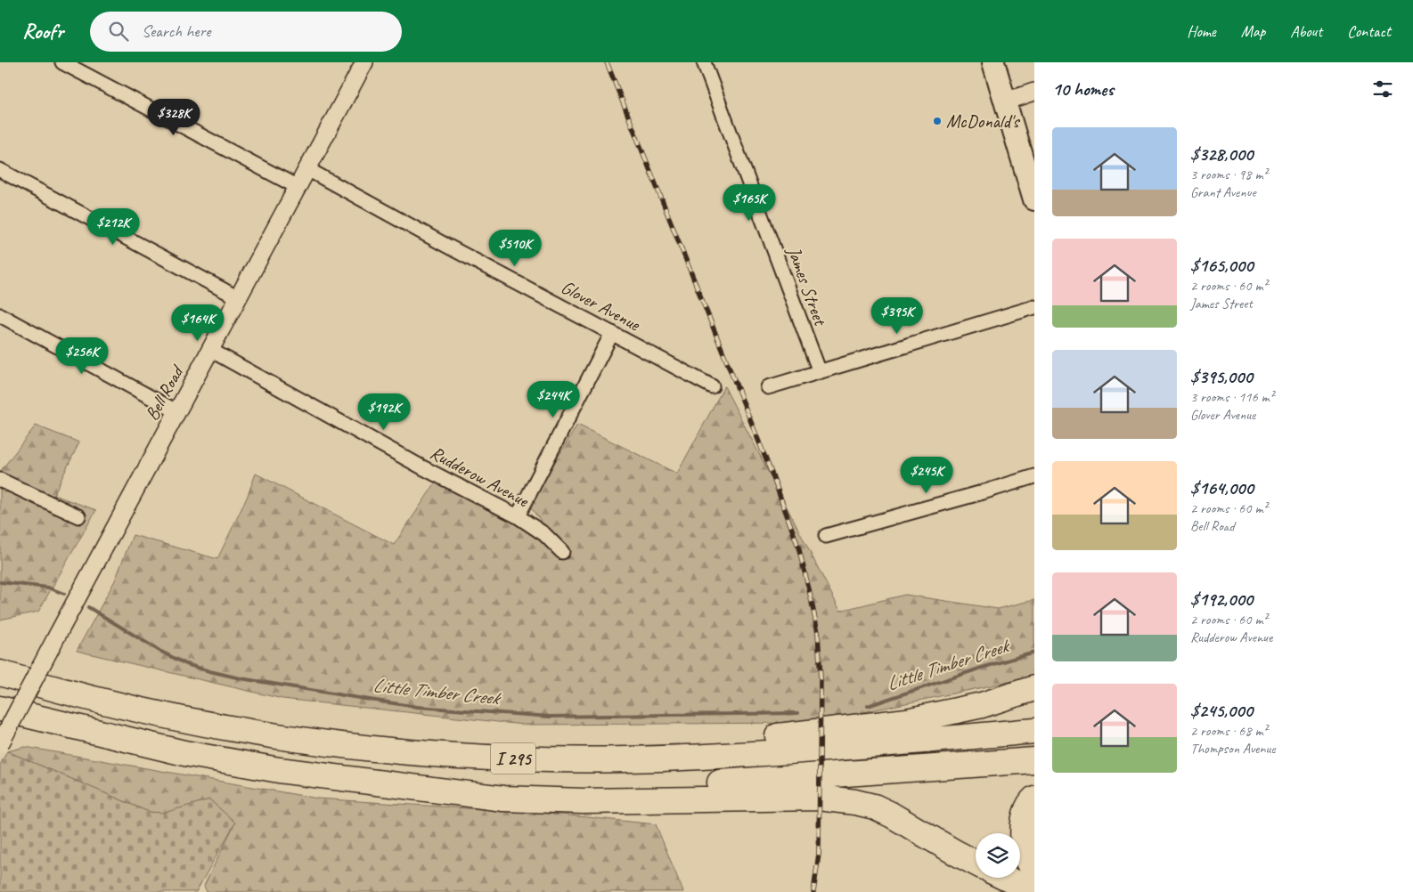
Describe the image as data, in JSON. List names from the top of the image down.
{
  "streets": {
    "highway": ["I 295"],
    "street": [
      "James Street",
      "Glover Avenue",
      "Bell Road",
      "Rudderow Avenue"
    ]
  },
  "crossings": [
    ["Glover Avenue", "Bell Road"],
    ["Bell Road", "Rudderow Avenue"]
  ],
  "water": ["Little Timber Creek"],
  "places": ["McDonald's"],
  "page": {
    "header": "Roofr",
    "search": "Search here",
    "nav": [
      "Home",
      "Map",
      "About",
      "Contact"
    ],
    "heading": "10 homes",
    "price": [
      "$328K",
      "$165K",
      "$212K",
      "$510K",
      "$395K",
      "$164K",
      "$256K",
      "$244K",
      "$192K",
      "$245K"
    ],
    "list": [
      {
        "name": "$328,000",
        "note": "3 rooms · 98 m² · Grant Avenue"
      },
      {
        "name": "$165,000",
        "note": "2 rooms · 60 m² · James Street"
      },
      {
        "name": "$395,000",
        "note": "3 rooms · 116 m² · Glover Avenue"
      },
      {
        "name": "$164,000",
        "note": "2 rooms · 60 m² · Bell Road"
      },
      {
        "name": "$192,000",
        "note": "2 rooms · 60 m² · Rudderow Avenue"
      },
      {
        "name": "$245,000",
        "note": "2 rooms · 68 m² · Thompson Avenue"
      }
    ]
  }
}
